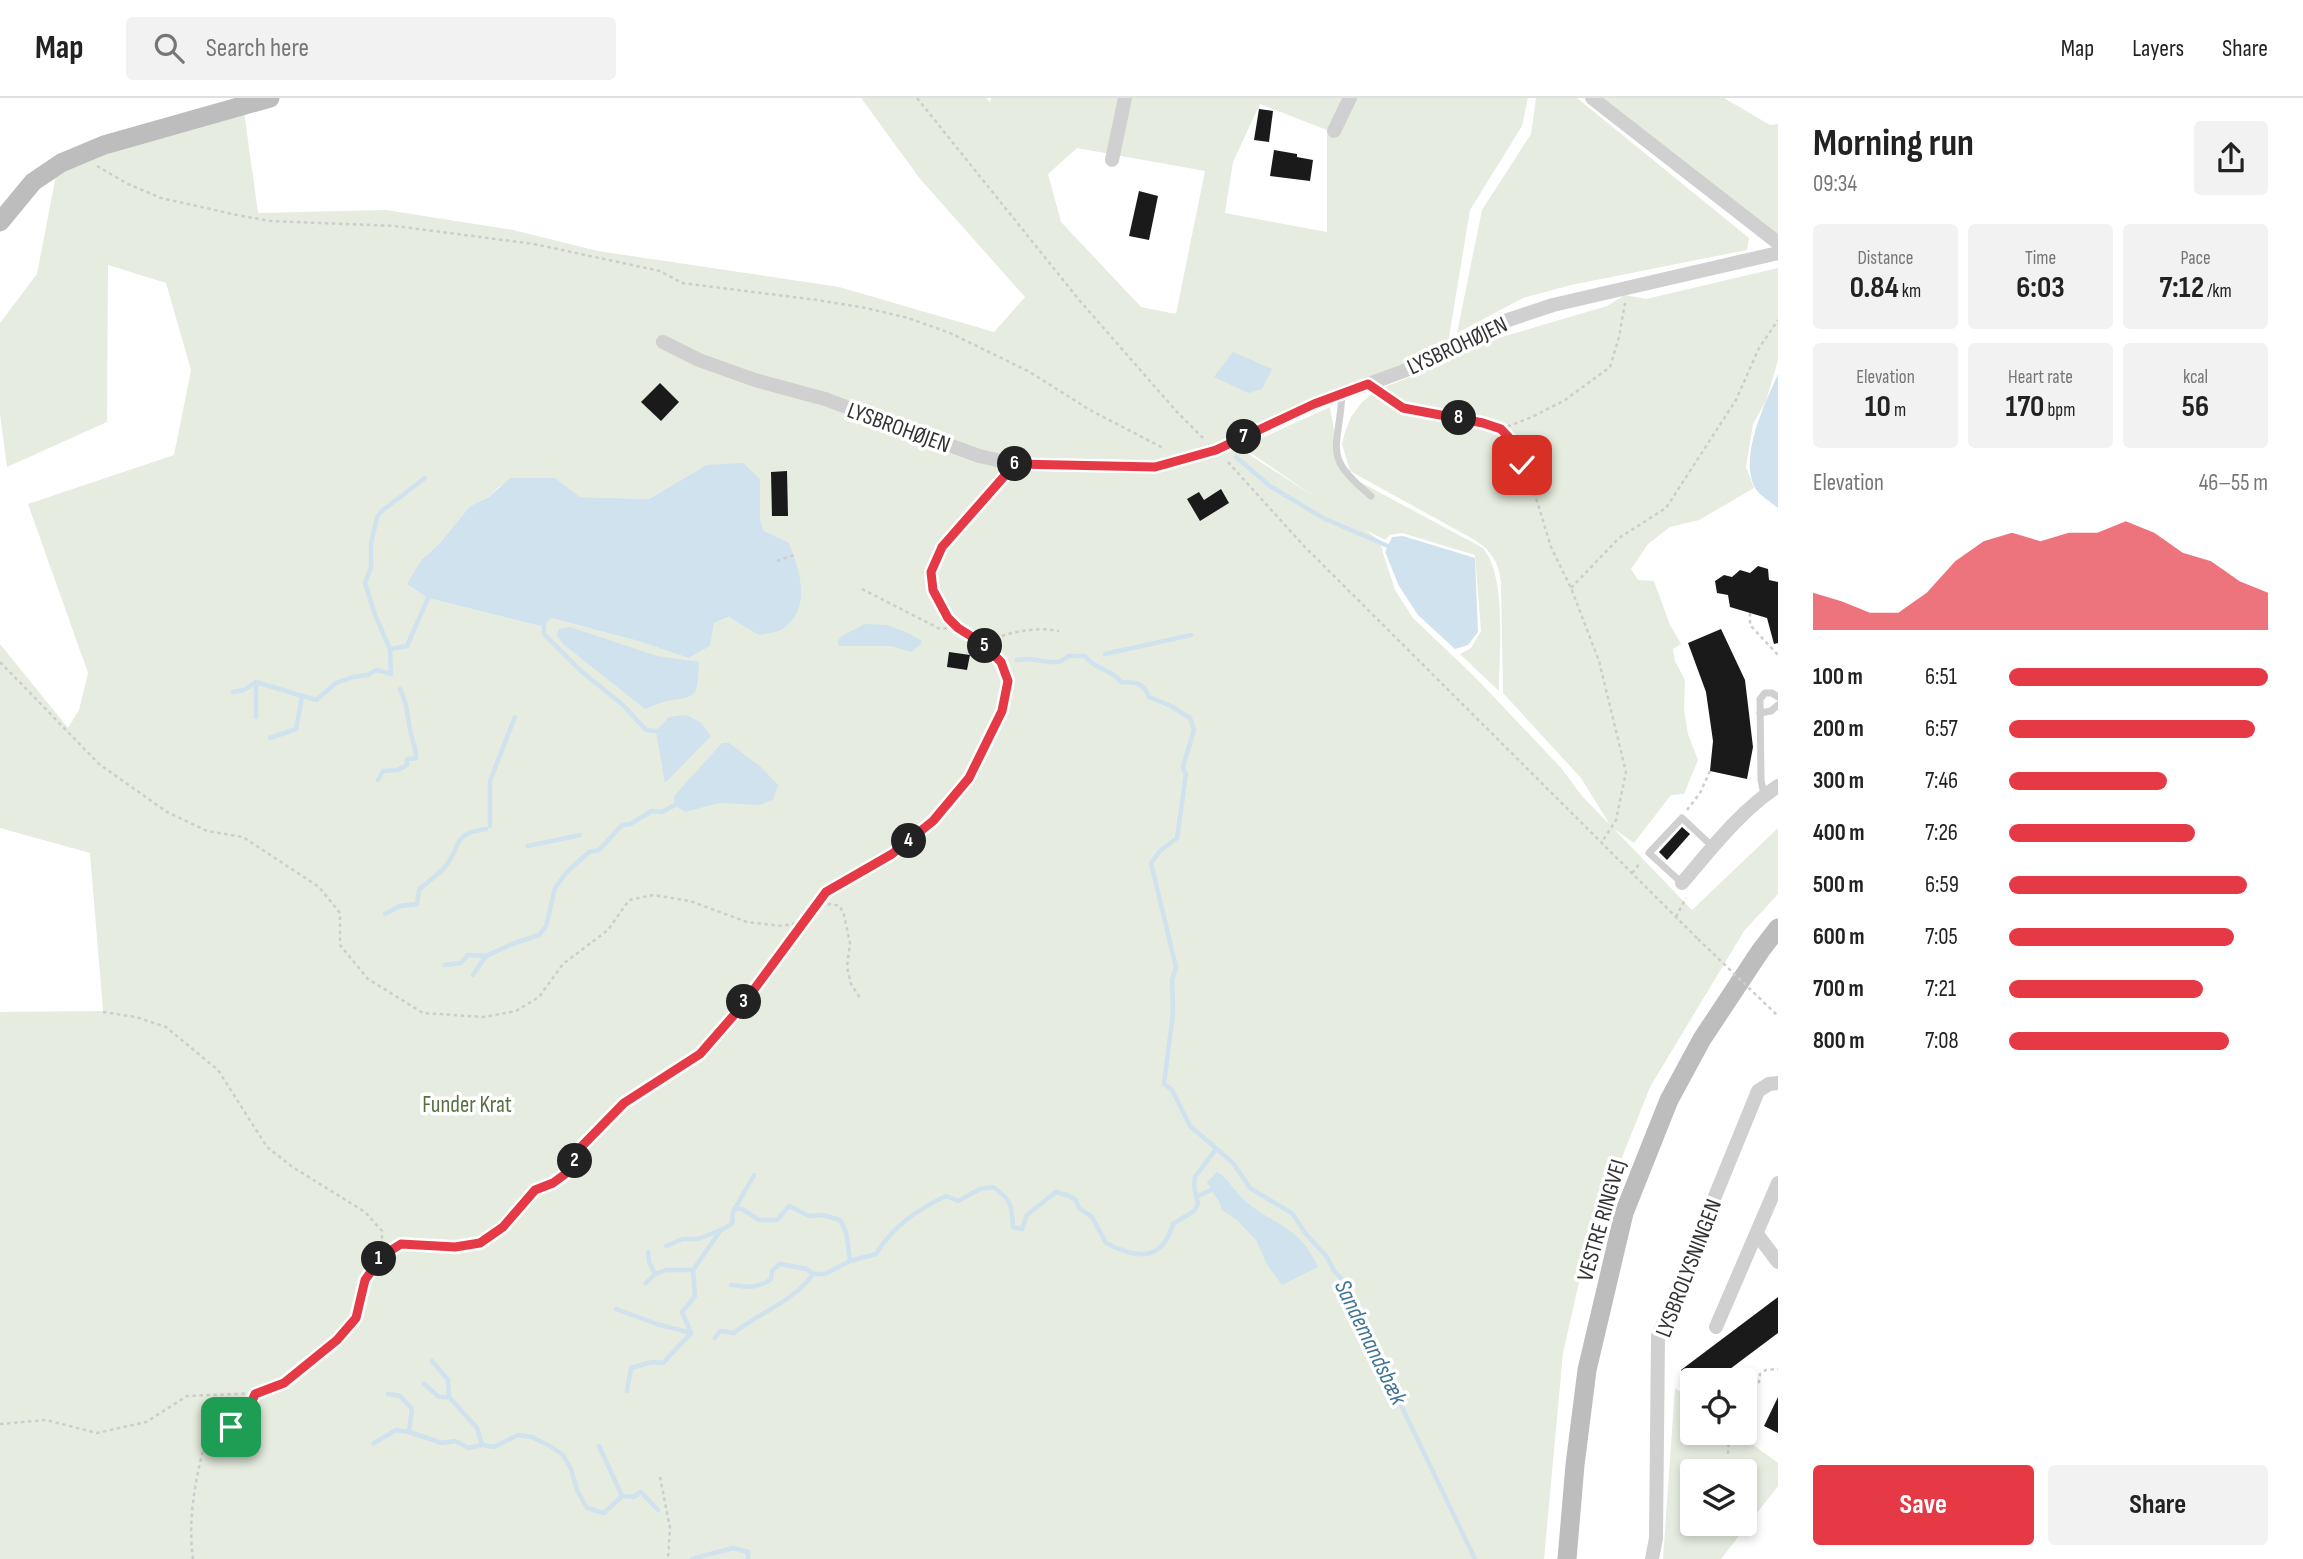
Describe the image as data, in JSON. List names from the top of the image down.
{
  "streets": {
    "main road": ["VESTRE RINGVEJ"],
    "street": ["LYSBROHØJEN", "LYSBROLYSNINGEN"]
  },
  "water": ["Sandemandsbæk"],
  "parks": ["Funder Krat"],
  "page": {
    "header": "Map",
    "search": "Search here",
    "nav": ["Map", "Layers", "Share"],
    "heading": ["Morning run", "09:34"],
    "stats": [
      ["Distance", "0.84 km"],
      ["Time", "6:03"],
      ["Pace", "7:12 /km"],
      ["Elevation", "10 m"],
      ["Heart rate", "170 bpm"],
      ["kcal", "56"]
    ],
    "pins": [
      "8",
      "7",
      "6",
      "5",
      "4",
      "3",
      "2",
      "1"
    ],
    "chart": ["Elevation", "46–55 m"],
    "list": [
      {
        "name": "100 m",
        "note": "6:51"
      },
      {
        "name": "200 m",
        "note": "6:57"
      },
      {
        "name": "300 m",
        "note": "7:46"
      },
      {
        "name": "400 m",
        "note": "7:26"
      },
      {
        "name": "500 m",
        "note": "6:59"
      },
      {
        "name": "600 m",
        "note": "7:05"
      },
      {
        "name": "700 m",
        "note": "7:21"
      },
      {
        "name": "800 m",
        "note": "7:08"
      }
    ],
    "buttons": ["Save", "Share"]
  }
}
